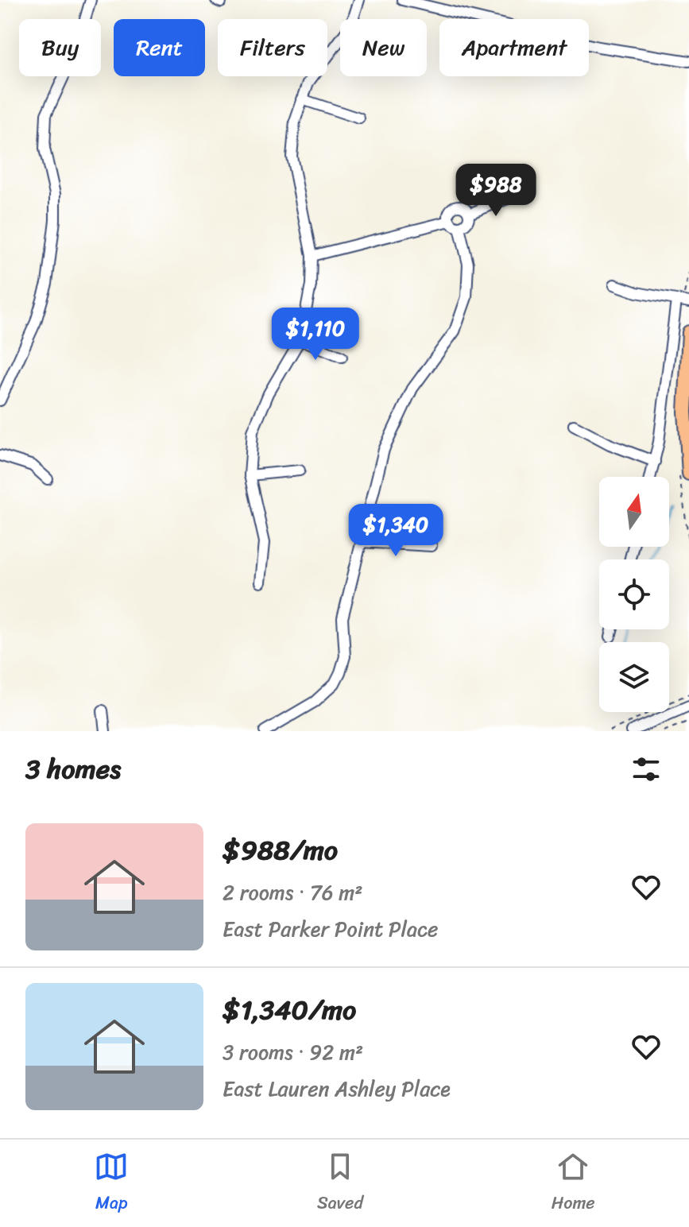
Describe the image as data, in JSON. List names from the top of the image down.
{
  "north": "top",
  "page": {
    "chip": [
      "Buy",
      "Rent",
      "Filters",
      "New",
      "Apartment"
    ],
    "price": ["$988", "$1,110", "$1,340"],
    "heading": "3 homes",
    "list": [
      {
        "name": "$988/mo",
        "note": "2 rooms · 76 m² · East Parker Point Place"
      },
      {
        "name": "$1,340/mo",
        "note": "3 rooms · 92 m² · East Lauren Ashley Place"
      }
    ],
    "tabs": ["Map", "Saved", "Home"]
  }
}
